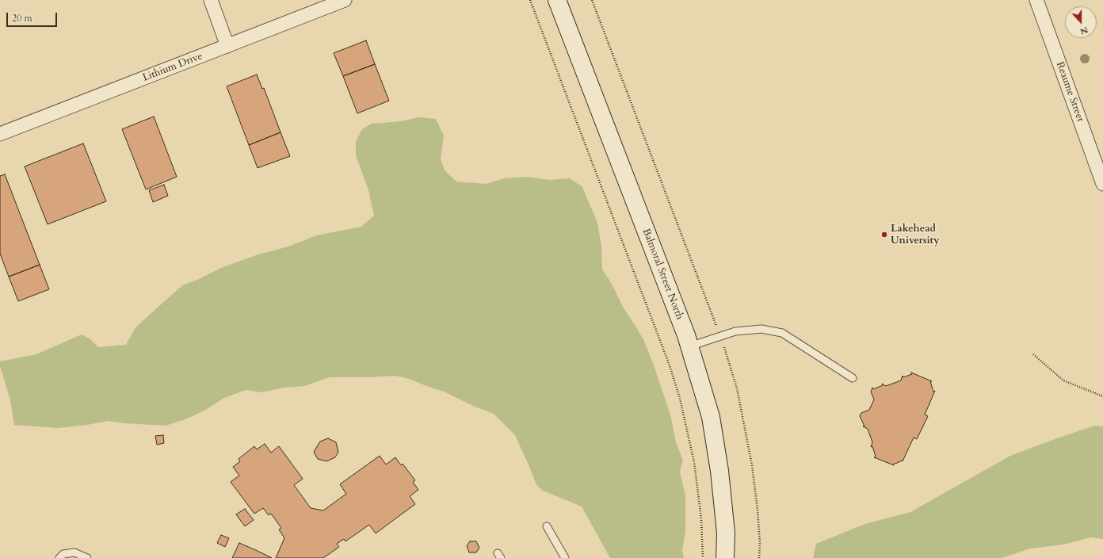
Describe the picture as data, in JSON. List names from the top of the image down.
{
  "streets": {
    "main road": ["Balmoral Street North"],
    "street": ["Lithium Drive", "Reaume Street"]
  },
  "places": ["Lakehead University"],
  "scale_bar": "20 m",
  "north": "bottom"
}
